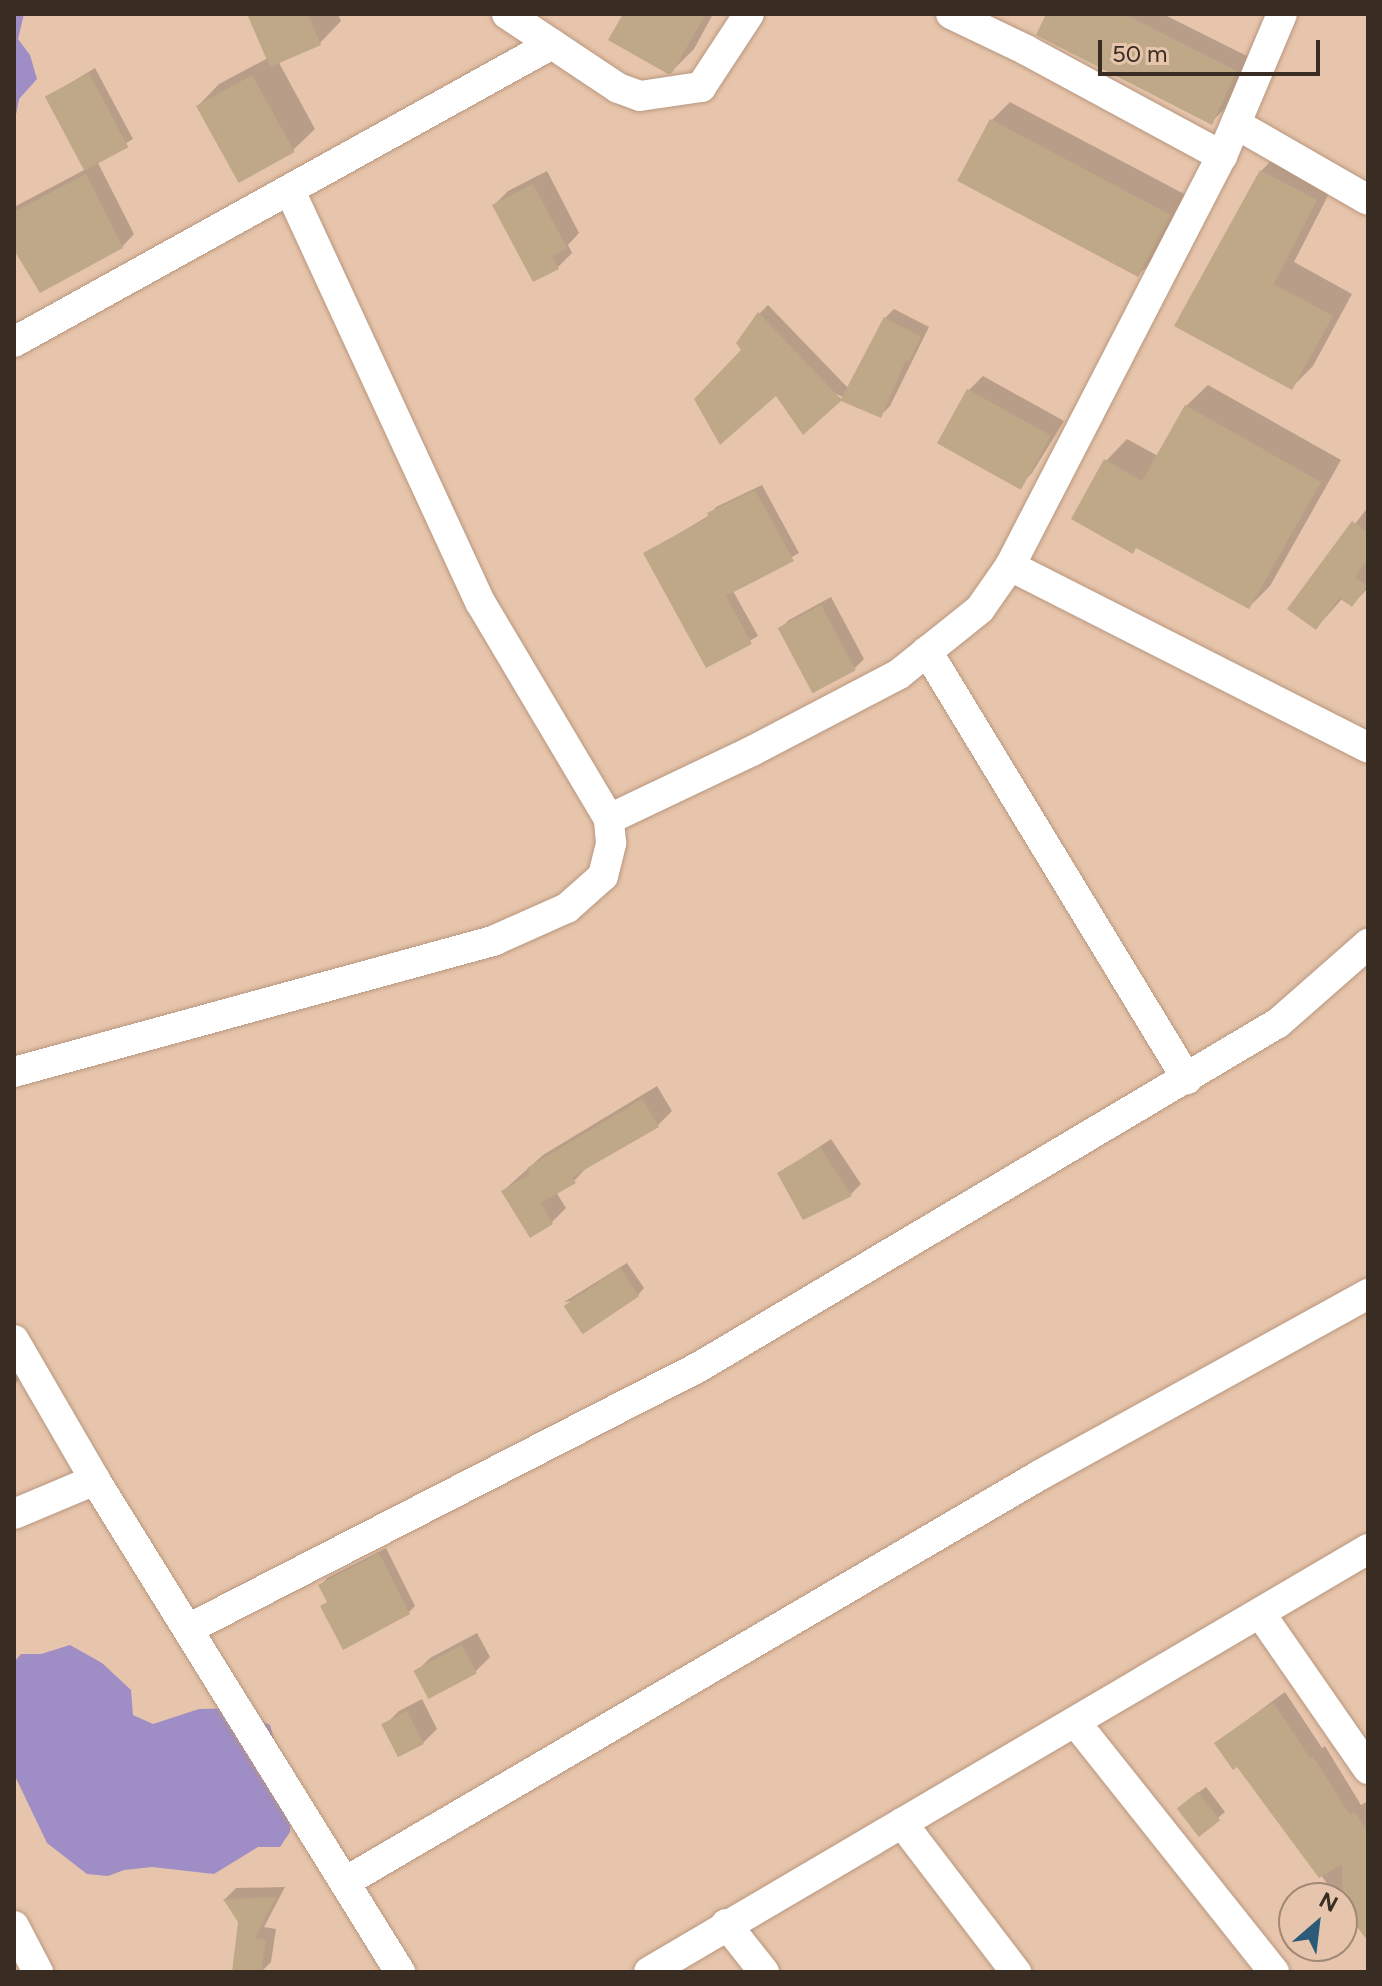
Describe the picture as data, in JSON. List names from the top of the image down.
{
  "scale_bar": "50 m",
  "north": "top right"
}
